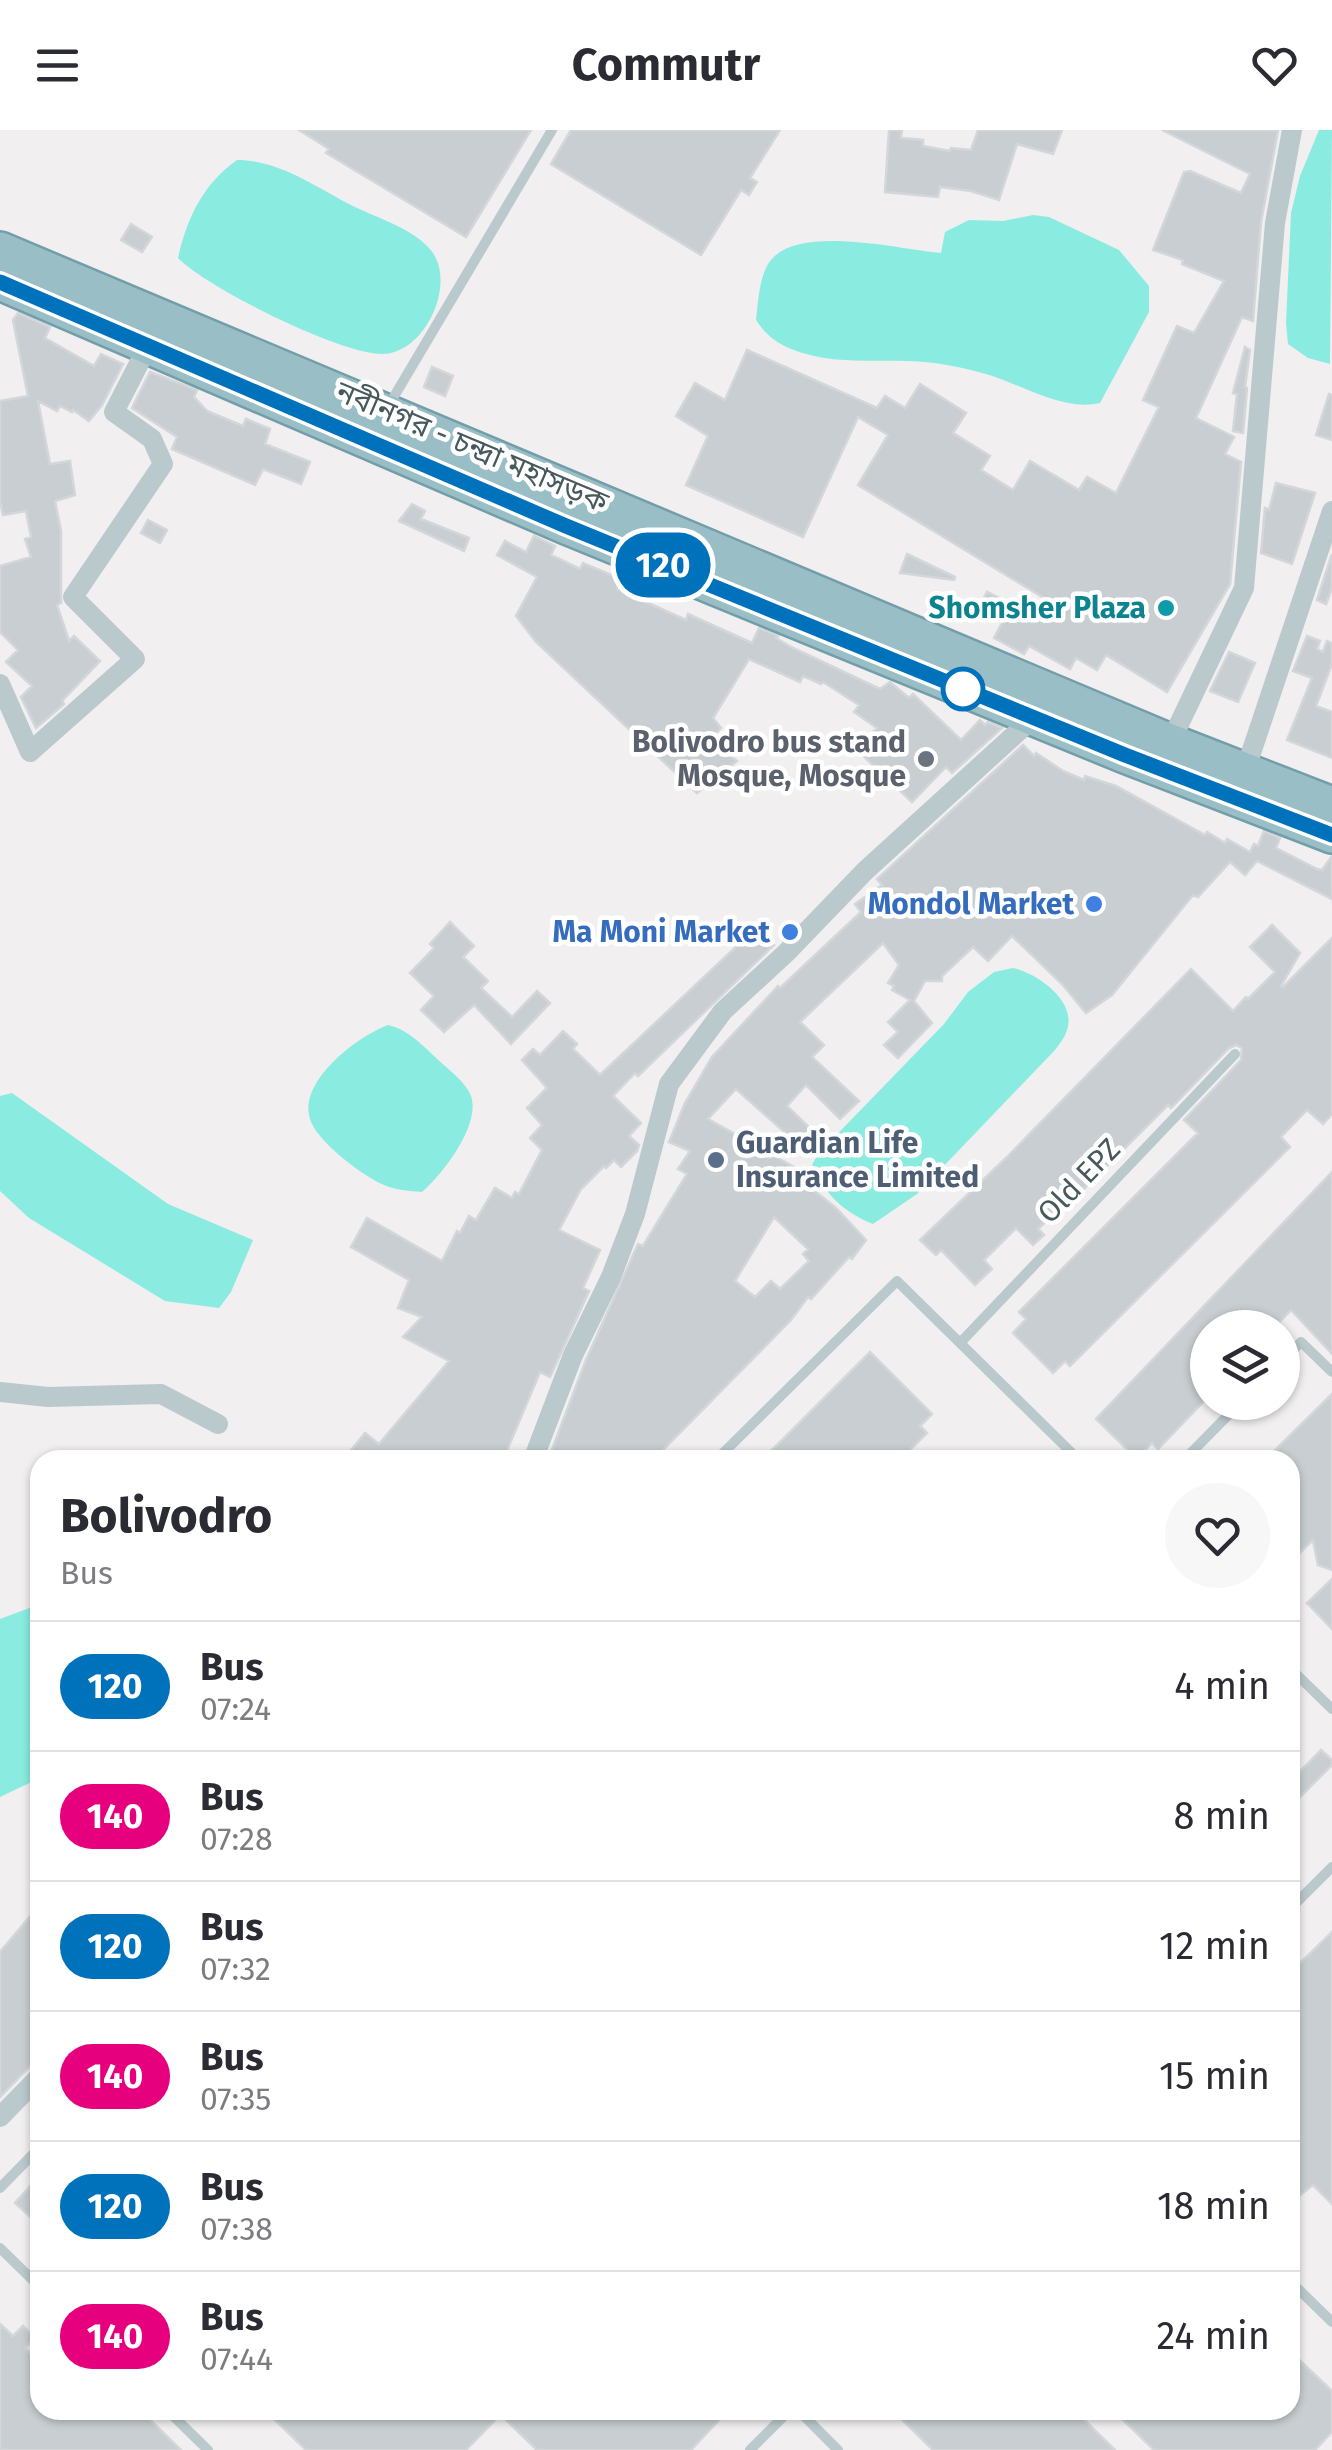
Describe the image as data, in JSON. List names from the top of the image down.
{
  "streets": {
    "highway": ["নবীনগর - চন্দ্রা মহাসড়ক"],
    "lane": ["Old EPZ"]
  },
  "places": [
    "Shomsher Plaza",
    "Bolivodro bus stand Mosque, Mosque",
    "Mondol Market",
    "Ma Moni Market",
    "Guardian Life Insurance Limited"
  ],
  "lines": ["bus line 120"],
  "page": {
    "header": "Commutr",
    "on_map": "120",
    "heading": ["Bolivodro", "Bus"],
    "list": [
      {
        "mark": "120",
        "name": "Bus",
        "note": "07:24",
        "value": "4 min"
      },
      {
        "mark": "140",
        "name": "Bus",
        "note": "07:28",
        "value": "8 min"
      },
      {
        "mark": "120",
        "name": "Bus",
        "note": "07:32",
        "value": "12 min"
      },
      {
        "mark": "140",
        "name": "Bus",
        "note": "07:35",
        "value": "15 min"
      },
      {
        "mark": "120",
        "name": "Bus",
        "note": "07:38",
        "value": "18 min"
      },
      {
        "mark": "140",
        "name": "Bus",
        "note": "07:44",
        "value": "24 min"
      }
    ]
  }
}
